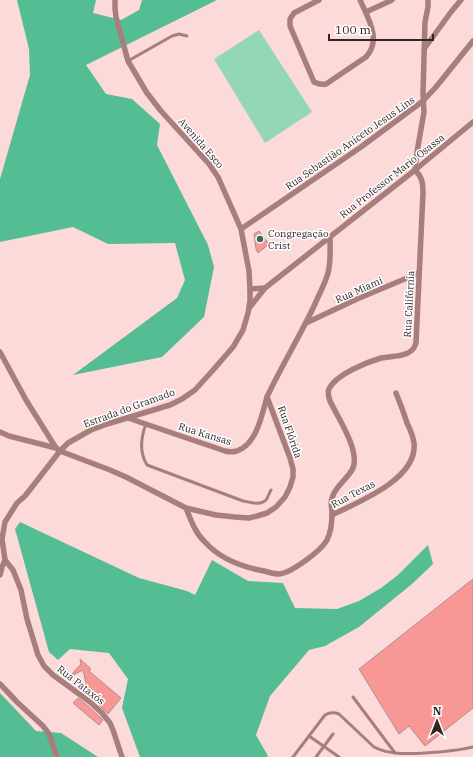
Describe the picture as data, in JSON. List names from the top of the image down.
{
  "streets": {
    "street": [
      "Avenida Esco",
      "Rua Sebastião Aniceto Jesus Lins",
      "Rua Professor Mario Osassa",
      "Rua Miami",
      "Rua Califórnia",
      "Estrada do Gramado",
      "Rua Flórida",
      "Rua Kansas",
      "Rua Texas",
      "Rua Pataxós"
    ]
  },
  "crossings": [
    ["Avenida Esco", "Rua Sebastião Aniceto Jesus Lins"],
    ["Avenida Esco", "Rua Professor Mario Osassa"],
    ["Avenida Esco", "Estrada do Gramado"],
    ["Rua Professor Mario Osassa", "Rua Califórnia"],
    ["Rua Professor Mario Osassa", "Estrada do Gramado"],
    ["Rua Professor Mario Osassa", "Rua Flórida"],
    ["Rua Miami", "Rua Califórnia"],
    ["Rua Miami", "Rua Flórida"],
    ["Rua Califórnia", "Rua Texas"],
    ["Estrada do Gramado", "Rua Flórida"],
    ["Estrada do Gramado", "Rua Kansas"],
    ["Rua Flórida", "Rua Kansas"],
    ["Rua Flórida", "Rua Texas"]
  ],
  "places": ["Congregação Crist"],
  "scale_bar": "100 m",
  "north": "top"
}
